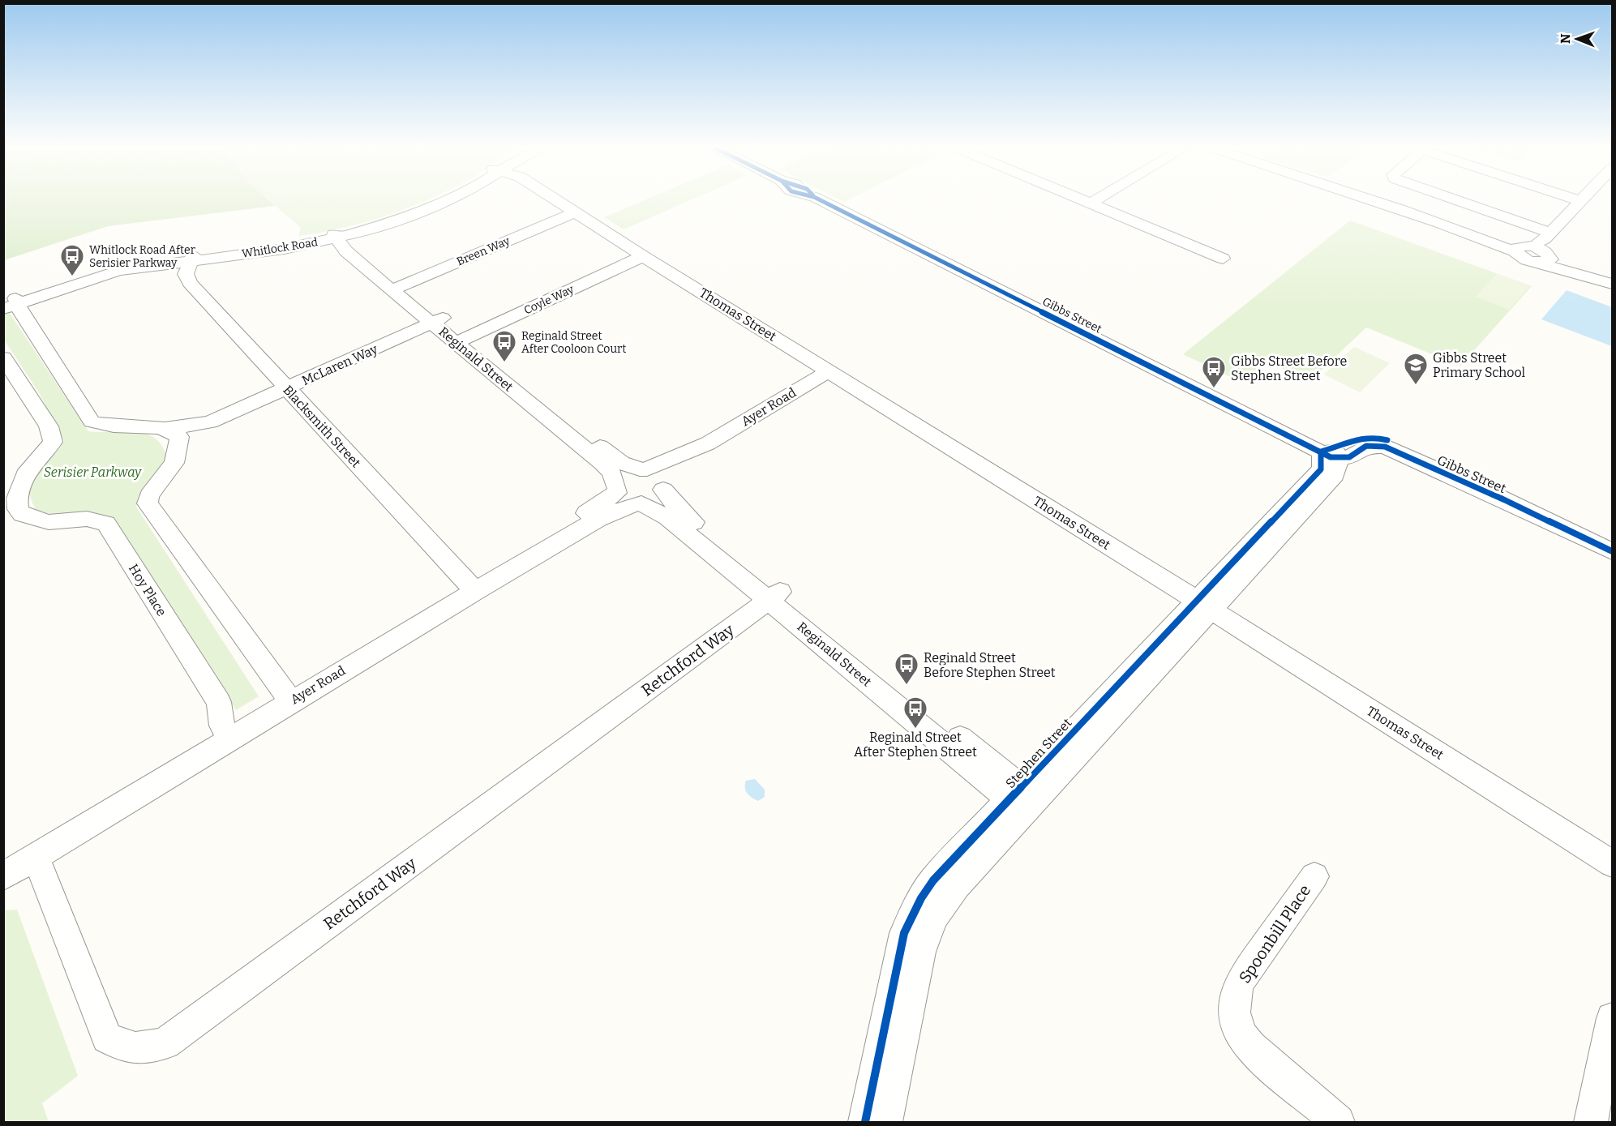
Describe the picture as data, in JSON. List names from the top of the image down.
{
  "streets": {
    "street": [
      "Whitlock Road",
      "Breen Way",
      "Coyle Way",
      "Thomas Street",
      "Gibbs Street",
      "Reginald Street",
      "McLaren Way",
      "Ayer Road",
      "Blacksmith Street",
      "Hoy Place",
      "Retchford Way",
      "Stephen Street",
      "Spoonbill Place"
    ]
  },
  "crossings": [
    ["Whitlock Road", "Reginald Street"],
    ["Whitlock Road", "Blacksmith Street"],
    ["Breen Way", "Thomas Street"],
    ["Breen Way", "Reginald Street"],
    ["Coyle Way", "Thomas Street"],
    ["Coyle Way", "Reginald Street"],
    ["Thomas Street", "Ayer Road"],
    ["Thomas Street", "Stephen Street"],
    ["Gibbs Street", "Stephen Street"],
    ["Reginald Street", "McLaren Way"],
    ["Reginald Street", "Ayer Road"],
    ["Reginald Street", "Retchford Way"],
    ["Reginald Street", "Stephen Street"],
    ["McLaren Way", "Blacksmith Street"],
    ["Ayer Road", "Blacksmith Street"],
    ["Ayer Road", "Hoy Place"],
    ["Ayer Road", "Retchford Way"]
  ],
  "parks": ["Serisier Parkway"],
  "places": {
    "bus stop": [
      "Whitlock Road After Serisier Parkway",
      "Reginald Street After Cooloon Court",
      "Gibbs Street Before Stephen Street",
      "Reginald Street Before Stephen Street",
      "Reginald Street After Stephen Street"
    ],
    "school or university": ["Gibbs Street Primary School"]
  },
  "north": "left"
}
